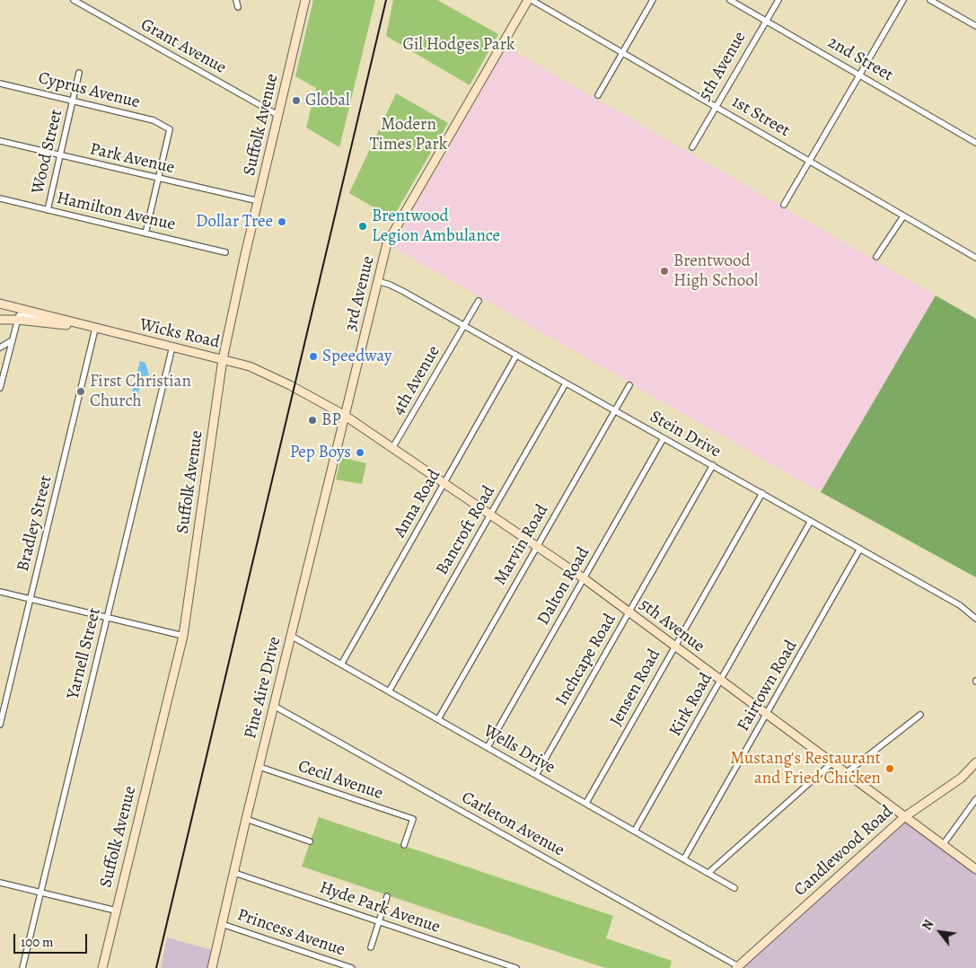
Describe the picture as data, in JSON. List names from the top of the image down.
{
  "streets": {
    "street": [
      "Grant Avenue",
      "2nd Street",
      "5th Avenue",
      "Cyprus Avenue",
      "1st Street",
      "Suffolk Avenue",
      "Wood Street",
      "Park Avenue",
      "Hamilton Avenue",
      "3rd Avenue",
      "Wicks Road",
      "4th Avenue",
      "Stein Drive",
      "Anna Road",
      "Bradley Street",
      "Bancroft Road",
      "Marvin Road",
      "Dalton Road",
      "Yarnell Street",
      "Inchcape Road",
      "Fairtown Road",
      "Pine Aire Drive",
      "Jensen Road",
      "Kirk Road",
      "Wells Drive",
      "Cecil Avenue",
      "Carleton Avenue",
      "Candlewood Road",
      "Hyde Park Avenue",
      "Princess Avenue"
    ]
  },
  "crossings": [
    ["Grant Avenue", "Suffolk Avenue"],
    ["2nd Street", "5th Avenue"],
    ["5th Avenue", "1st Street"],
    ["5th Avenue", "3rd Avenue"],
    ["5th Avenue", "Wicks Road"],
    ["5th Avenue", "4th Avenue"],
    ["5th Avenue", "Anna Road"],
    ["5th Avenue", "Bancroft Road"],
    ["5th Avenue", "Marvin Road"],
    ["5th Avenue", "Dalton Road"],
    ["5th Avenue", "Inchcape Road"],
    ["5th Avenue", "Fairtown Road"],
    ["5th Avenue", "Pine Aire Drive"],
    ["5th Avenue", "Jensen Road"],
    ["5th Avenue", "Kirk Road"],
    ["5th Avenue", "Candlewood Road"],
    ["Cyprus Avenue", "Wood Street"],
    ["Cyprus Avenue", "Park Avenue"],
    ["Suffolk Avenue", "Park Avenue"],
    ["Suffolk Avenue", "Wicks Road"],
    ["Wood Street", "Park Avenue"],
    ["Wood Street", "Hamilton Avenue"],
    ["3rd Avenue", "Wicks Road"],
    ["3rd Avenue", "Stein Drive"],
    ["3rd Avenue", "Pine Aire Drive"],
    ["Wicks Road", "Bradley Street"],
    ["Wicks Road", "Yarnell Street"],
    ["Wicks Road", "Pine Aire Drive"],
    ["4th Avenue", "Stein Drive"],
    ["Stein Drive", "Anna Road"],
    ["Stein Drive", "Bancroft Road"],
    ["Stein Drive", "Marvin Road"],
    ["Stein Drive", "Dalton Road"],
    ["Stein Drive", "Inchcape Road"],
    ["Stein Drive", "Fairtown Road"],
    ["Stein Drive", "Jensen Road"],
    ["Stein Drive", "Kirk Road"],
    ["Anna Road", "Wells Drive"],
    ["Bancroft Road", "Wells Drive"],
    ["Marvin Road", "Wells Drive"],
    ["Dalton Road", "Wells Drive"],
    ["Inchcape Road", "Wells Drive"],
    ["Fairtown Road", "Wells Drive"],
    ["Pine Aire Drive", "Wells Drive"],
    ["Pine Aire Drive", "Cecil Avenue"],
    ["Pine Aire Drive", "Carleton Avenue"],
    ["Pine Aire Drive", "Hyde Park Avenue"],
    ["Pine Aire Drive", "Princess Avenue"],
    ["Jensen Road", "Wells Drive"],
    ["Kirk Road", "Wells Drive"],
    ["Carleton Avenue", "Candlewood Road"]
  ],
  "parks": ["Gil Hodges Park", "Modern Times Park"],
  "places": [
    "Global",
    "Dollar Tree",
    "Brentwood Legion Ambulance",
    "Brentwood High School",
    "Speedway",
    "First Christian Church",
    "BP",
    "Pep Boys",
    "Mustang's Restaurant and Fried Chicken"
  ],
  "scale_bar": "100 m",
  "north": "top left"
}
